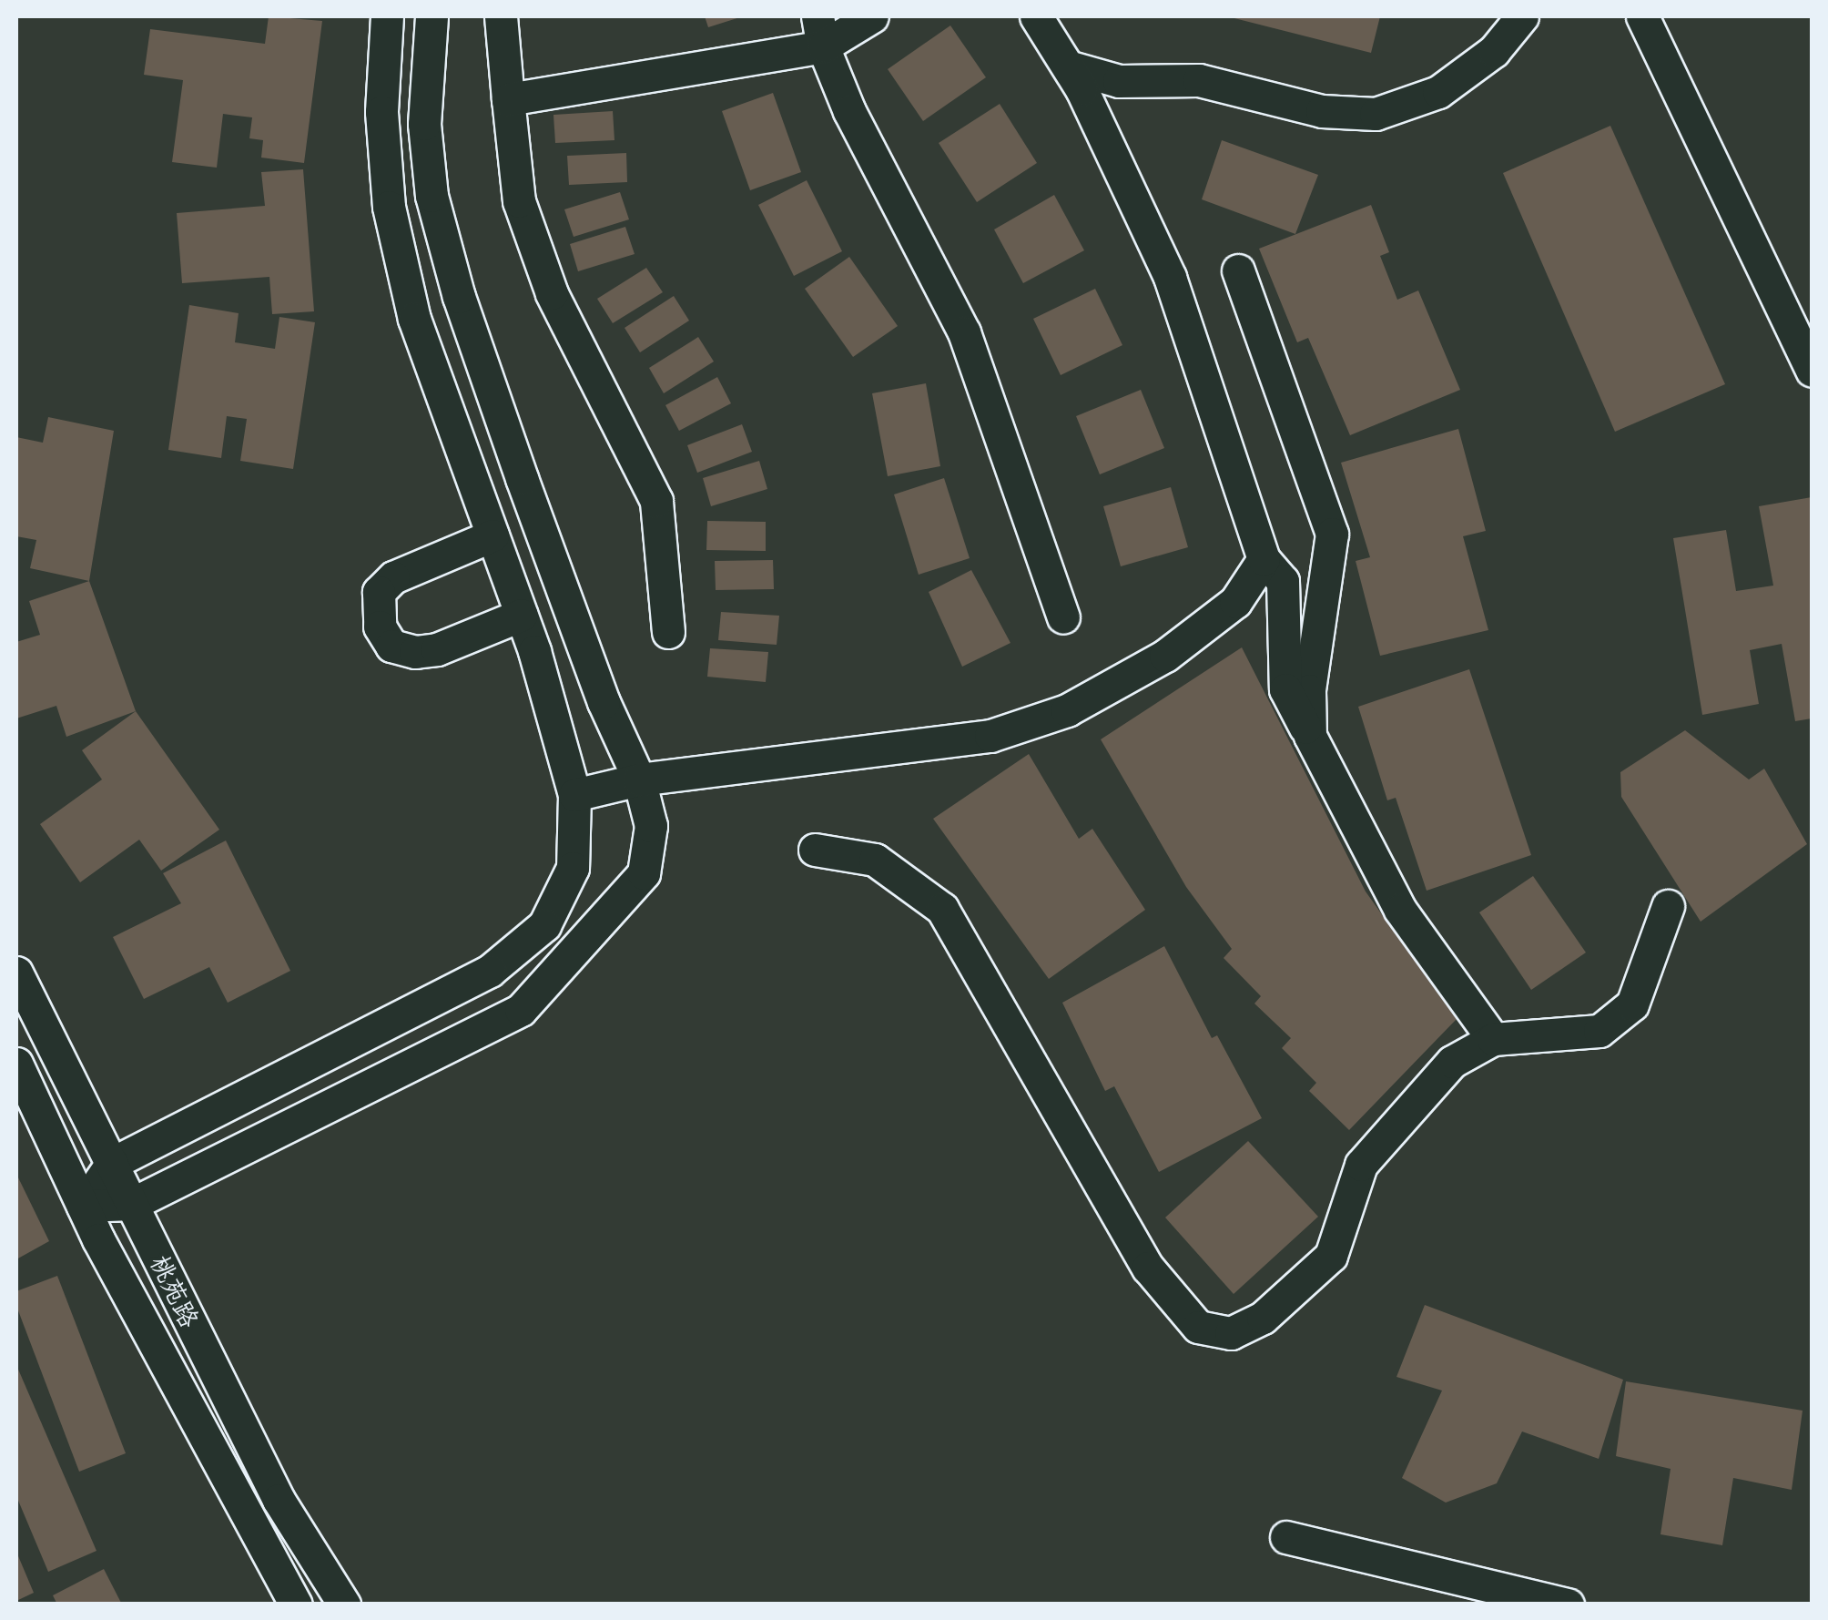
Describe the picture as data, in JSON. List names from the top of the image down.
{
  "streets": {
    "street": ["桃苑路"]
  }
}
